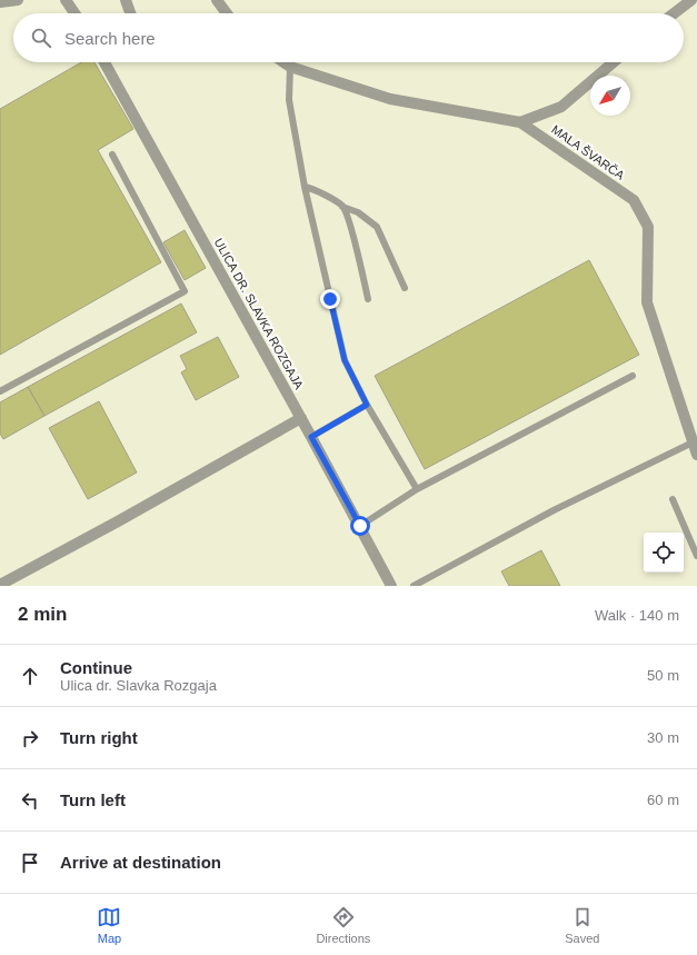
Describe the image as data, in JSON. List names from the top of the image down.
{
  "streets": {
    "street": ["MALA ŠVARČA", "ULICA DR. SLAVKA ROZGAJA"]
  },
  "north": "bottom left",
  "page": {
    "search": "Search here",
    "heading": ["2 min", "Walk · 140 m"],
    "list": [
      ["Continue", "Ulica dr. Slavka Rozgaja", "50 m"],
      ["Turn right", "30 m"],
      ["Turn left", "60 m"],
      "Arrive at destination"
    ],
    "nav": ["Map", "Directions", "Saved"]
  }
}
